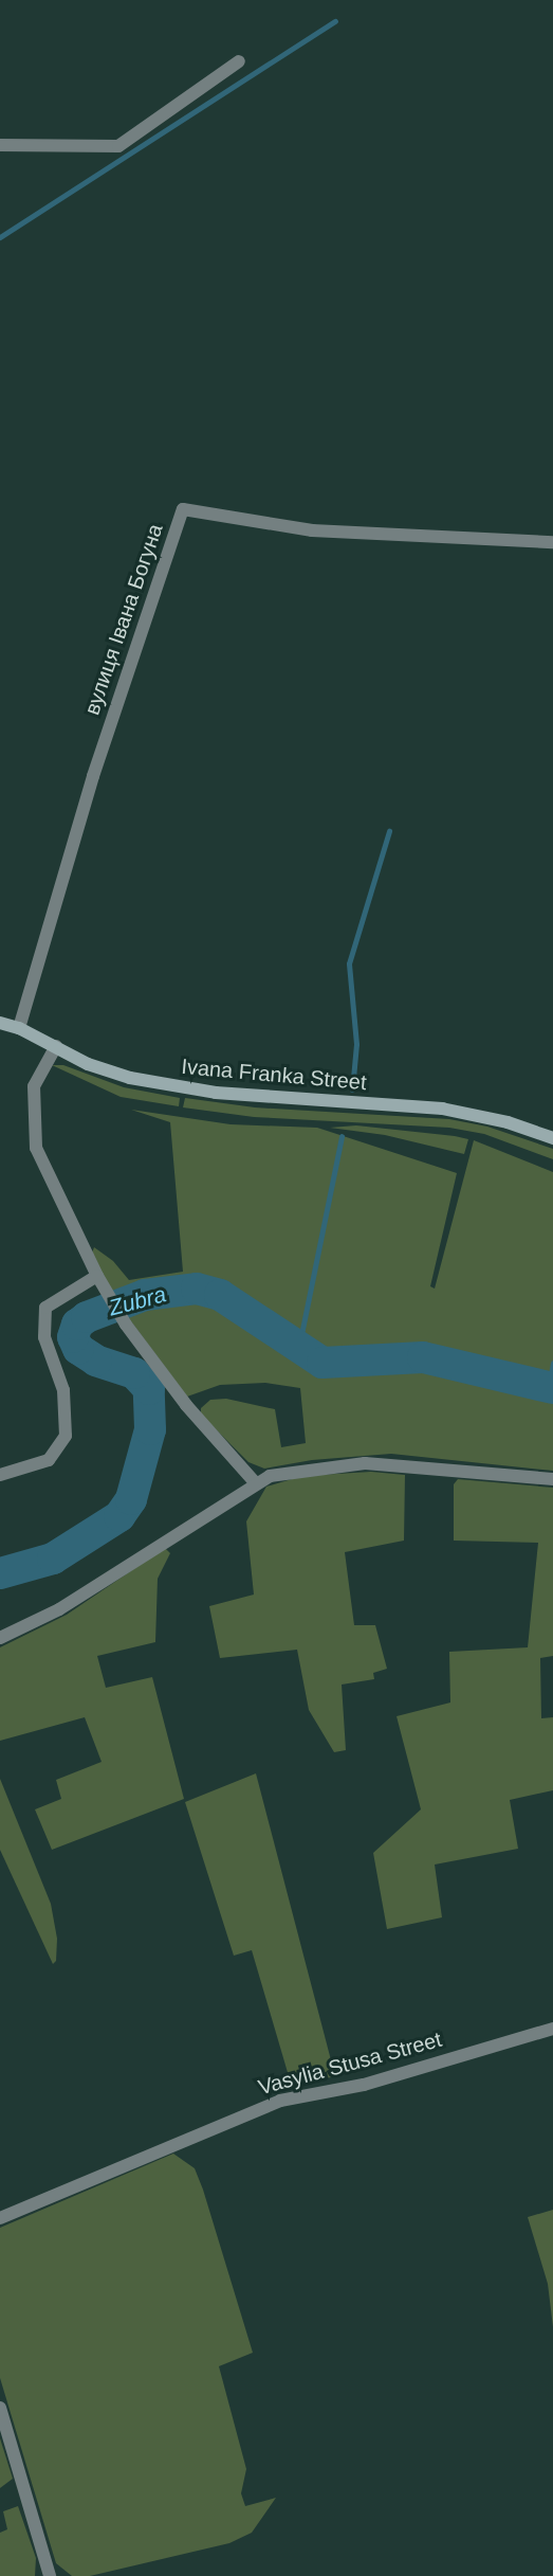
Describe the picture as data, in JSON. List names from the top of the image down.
{
  "streets": {
    "main road": ["Ivana Franka Street"],
    "street": ["вулиця Івана Богуна", "Vasylia Stusa Street"]
  },
  "crossings": [
    ["вулиця Івана Богуна", "Ivana Franka Street"]
  ],
  "water": ["Zubra"]
}
